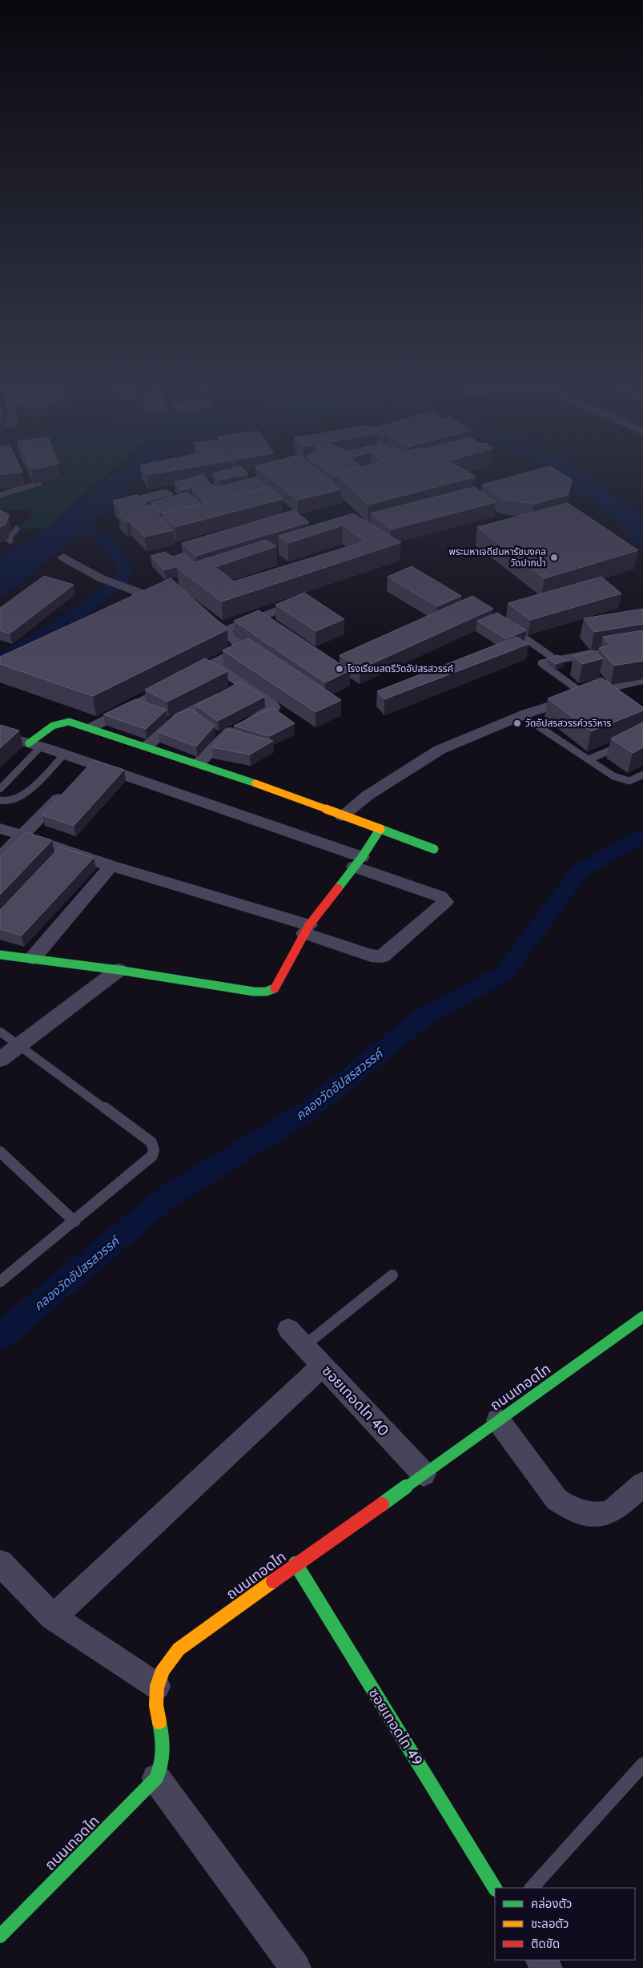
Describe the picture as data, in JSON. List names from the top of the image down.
{
  "streets": {
    "street": ["ถนนเทอดไท", "ซอยเทอดไท 40", "ซอยเทอดไท 49"]
  },
  "crossings": [
    ["ถนนเทอดไท", "ซอยเทอดไท 40"],
    ["ถนนเทอดไท", "ซอยเทอดไท 49"]
  ],
  "water": ["คลองวัดอัปสรสวรรค์"],
  "places": ["พระมหาเจดีย์มหารัชมงคล วัดปากน้ำ", "โรงเรียนสตรีวัดอัปสรสวรรค์", "วัดอัปสรสวรรค์วรวิหาร"],
  "legend": ["คล่องตัว", "ชะลอตัว", "ติดขัด"]
}
